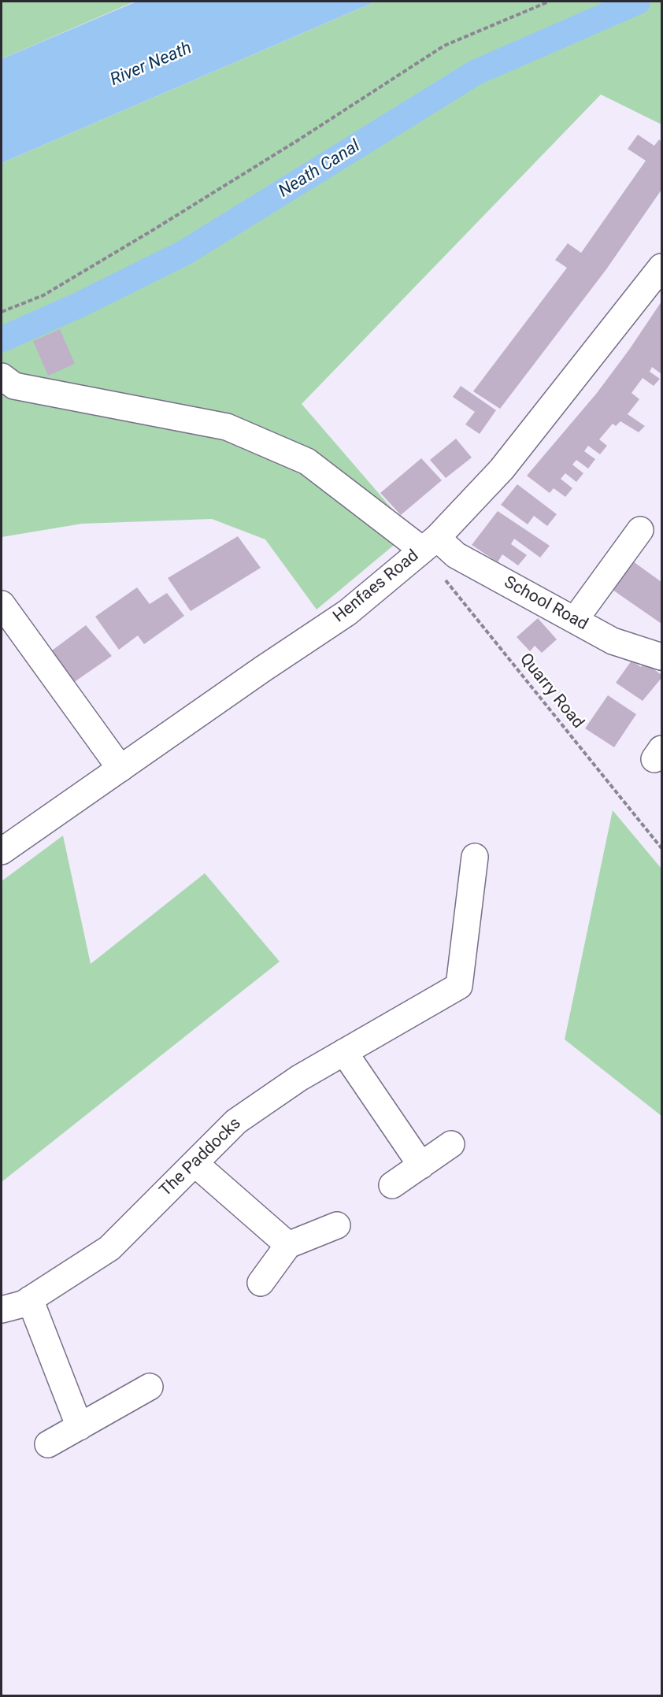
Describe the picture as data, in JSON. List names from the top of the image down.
{
  "streets": {
    "street": ["Henfaes Road", "School Road", "The Paddocks"],
    "path": ["Quarry Road"]
  },
  "crossings": [
    ["Henfaes Road", "School Road"],
    ["Henfaes Road", "Quarry Road"],
    ["School Road", "Quarry Road"]
  ],
  "water": ["River Neath", "Neath Canal"]
}
